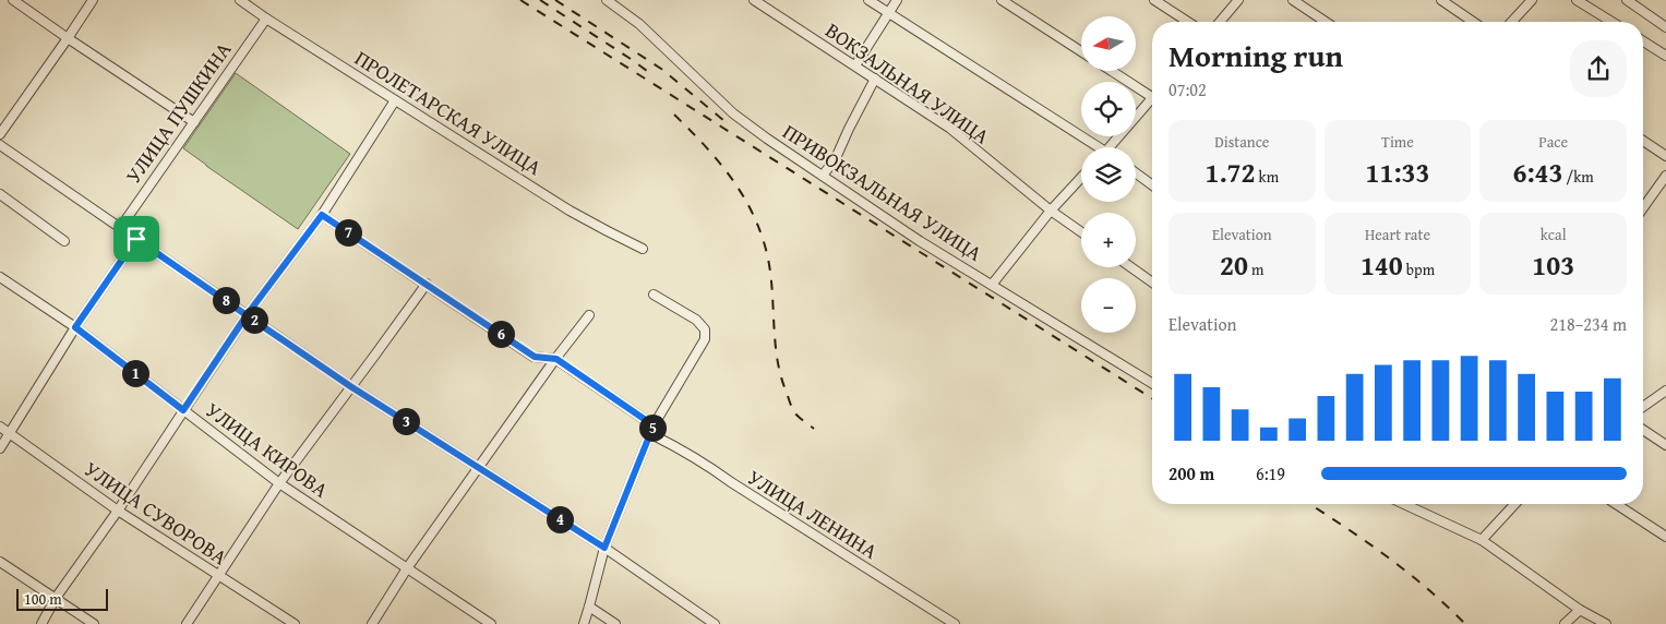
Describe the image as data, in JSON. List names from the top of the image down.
{
  "streets": {
    "street": [
      "ВОКЗАЛЬНАЯ УЛИЦА",
      "УЛИЦА ПУШКИНА",
      "ПРОЛЕТАРСКАЯ УЛИЦА",
      "ПРИВОКЗАЛЬНАЯ УЛИЦА",
      "УЛИЦА КИРОВА",
      "УЛИЦА СУВОРОВА",
      "УЛИЦА ЛЕНИНА"
    ]
  },
  "crossings": [
    ["УЛИЦА ПУШКИНА", "ПРОЛЕТАРСКАЯ УЛИЦА"]
  ],
  "scale_bar": "100 m",
  "north": "left",
  "page": {
    "map_buttons": ["+", "−"],
    "heading": ["Morning run", "07:02"],
    "stats": [
      ["Distance", "1.72 km"],
      ["Time", "11:33"],
      ["Pace", "6:43 /km"],
      ["Elevation", "20 m"],
      ["Heart rate", "140 bpm"],
      ["kcal", "103"]
    ],
    "pins": [
      "7",
      "8",
      "2",
      "6",
      "1",
      "3",
      "5",
      "4"
    ],
    "chart": ["Elevation", "218–234 m"],
    "list": [
      {
        "name": "200 m",
        "note": "6:19"
      }
    ],
    "scale": "100 m"
  }
}
